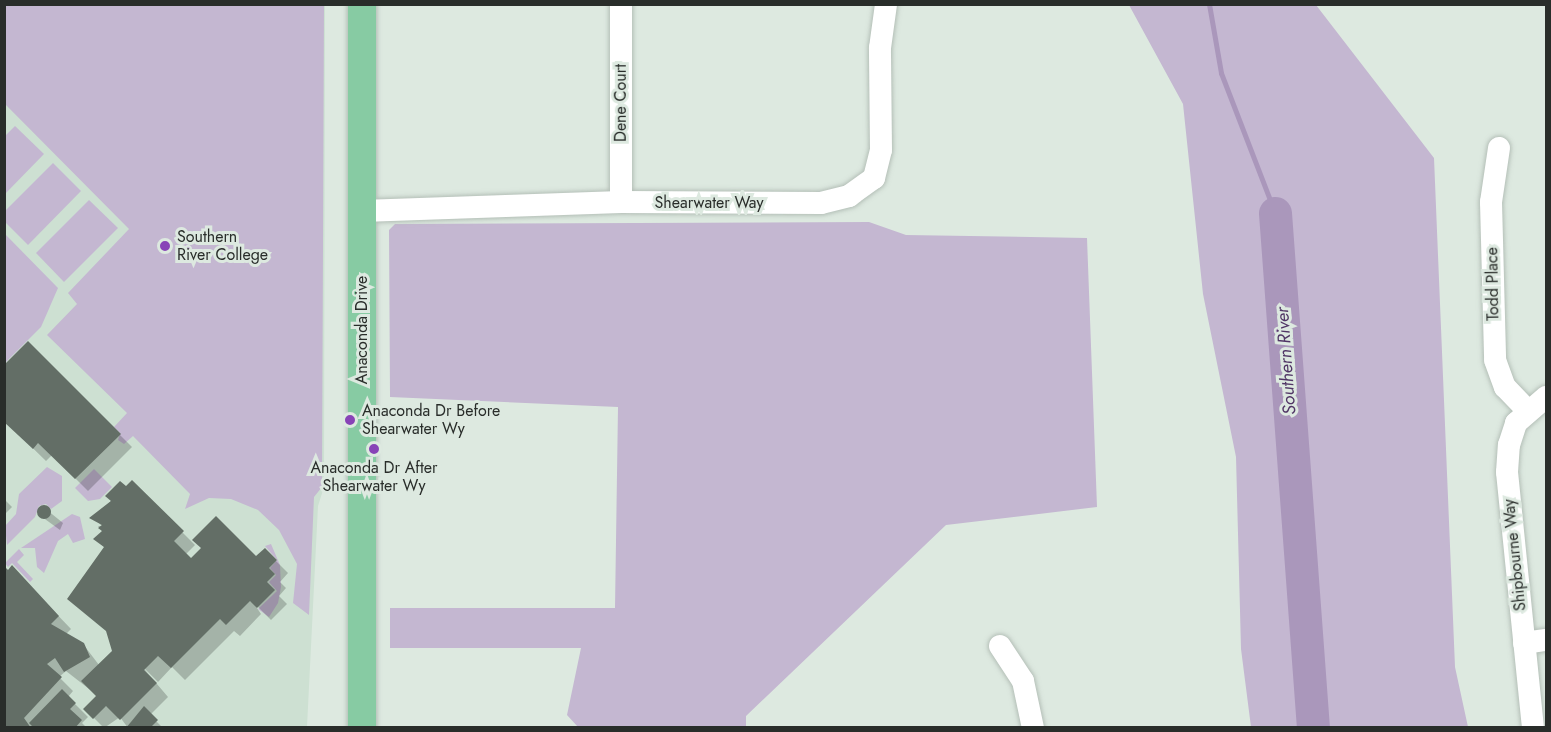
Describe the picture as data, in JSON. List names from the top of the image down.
{
  "streets": {
    "main road": ["Anaconda Drive"],
    "street": [
      "Dene Court",
      "Shearwater Way",
      "Todd Place",
      "Shipbourne Way"
    ]
  },
  "crossings": [
    ["Dene Court", "Shearwater Way"],
    ["Shearwater Way", "Anaconda Drive"],
    ["Todd Place", "Shipbourne Way"]
  ],
  "water": ["Southern River"],
  "places": ["Southern River College", "Anaconda Dr Before Shearwater Wy", "Anaconda Dr After Shearwater Wy"]
}
